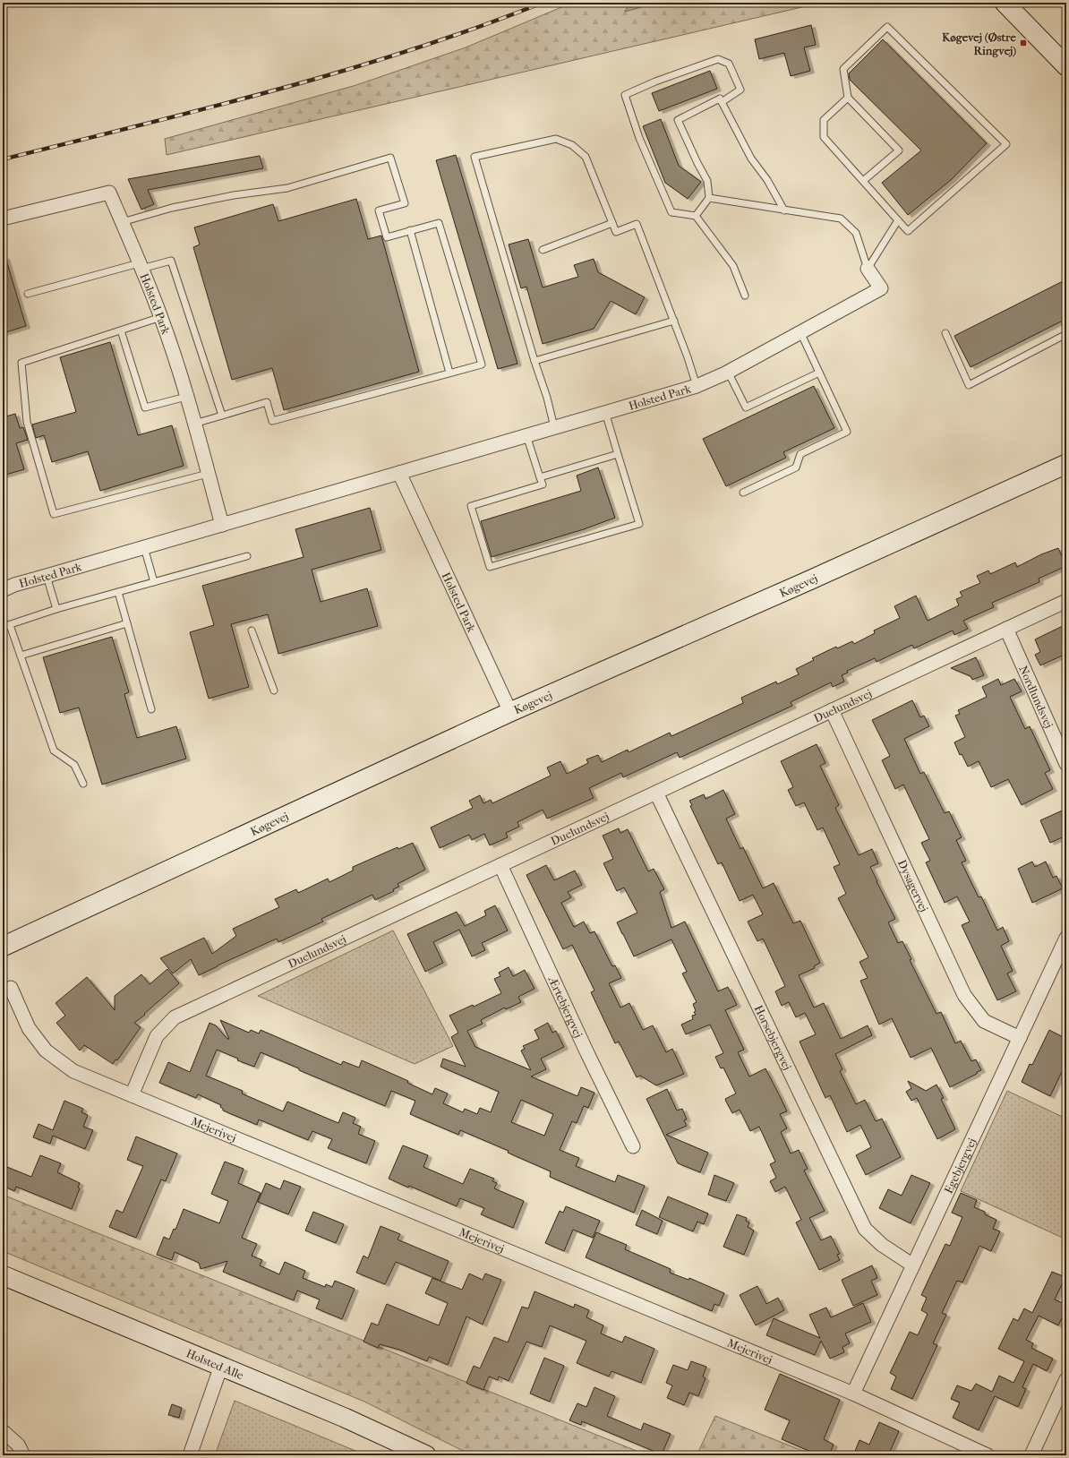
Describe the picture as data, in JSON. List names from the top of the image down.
{
  "streets": {
    "street": [
      "Holsted Park",
      "Køgevej",
      "Nordlundsvej",
      "Duelundsvej",
      "Dysagervej",
      "Ærtebjergvej",
      "Horsebjergvej",
      "Mejerivej",
      "Egebjergvej",
      "Holsted Alle"
    ]
  },
  "crossings": [
    ["Holsted Park", "Køgevej"],
    ["Nordlundsvej", "Duelundsvej"],
    ["Duelundsvej", "Dysagervej"],
    ["Duelundsvej", "Ærtebjergvej"],
    ["Duelundsvej", "Horsebjergvej"],
    ["Duelundsvej", "Mejerivej"],
    ["Dysagervej", "Egebjergvej"],
    ["Horsebjergvej", "Egebjergvej"],
    ["Mejerivej", "Egebjergvej"]
  ],
  "places": {
    "transit": ["Køgevej (Østre Ringvej)"]
  }
}
